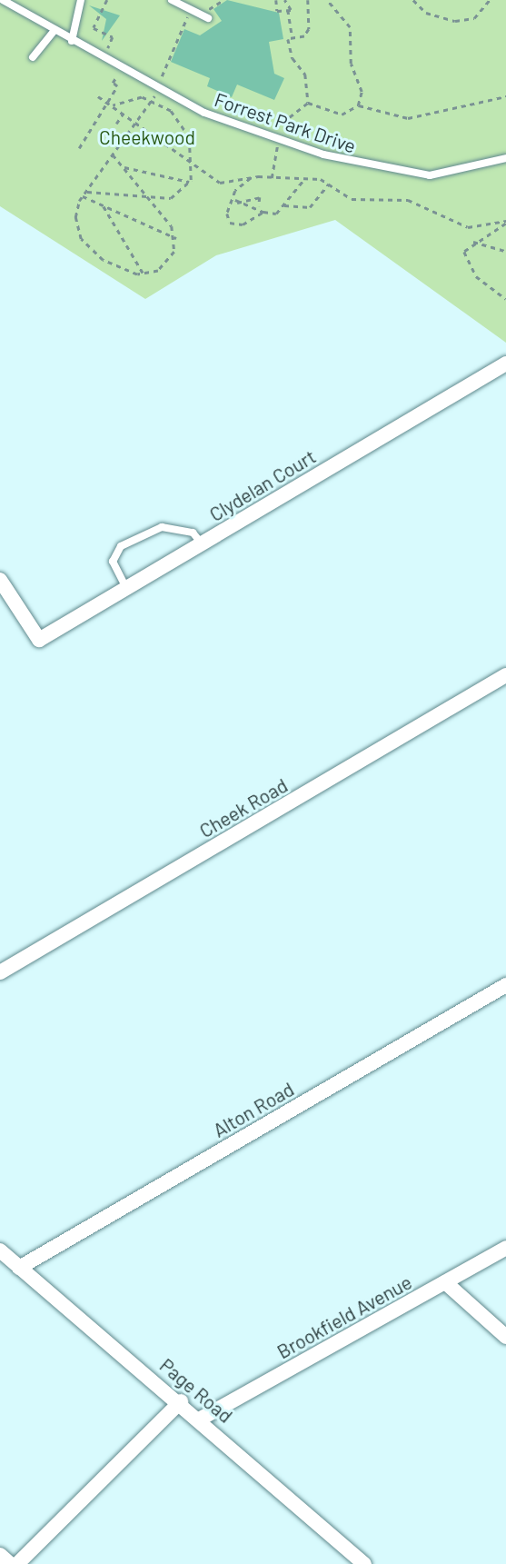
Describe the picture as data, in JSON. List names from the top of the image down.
{
  "streets": {
    "street": [
      "Clydelan Court",
      "Cheek Road",
      "Alton Road",
      "Brookfield Avenue",
      "Page Road"
    ],
    "lane": ["Forrest Park Drive"]
  },
  "crossings": [
    ["Alton Road", "Page Road"],
    ["Brookfield Avenue", "Page Road"]
  ],
  "parks": ["Cheekwood"]
}
